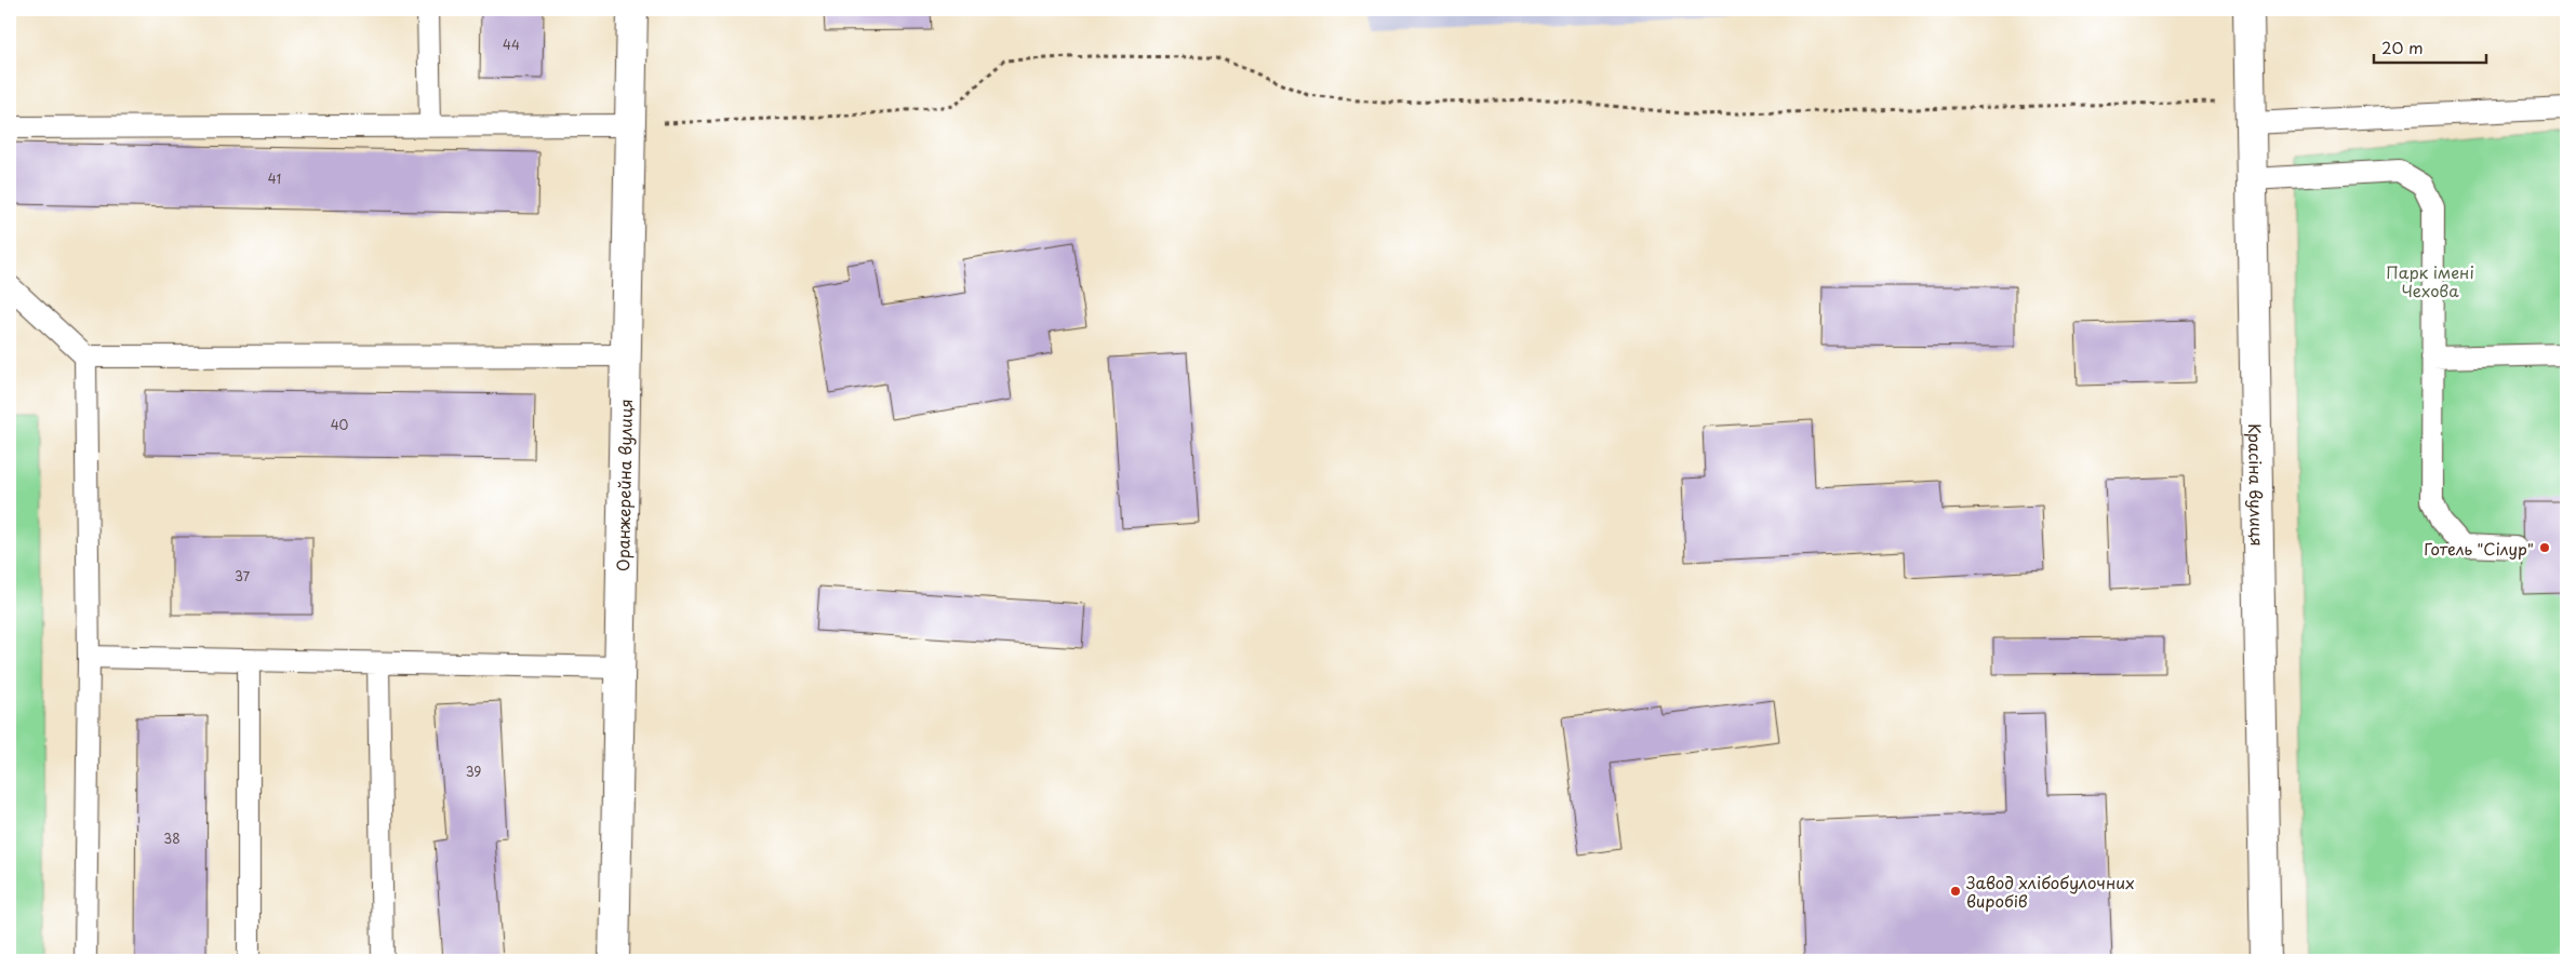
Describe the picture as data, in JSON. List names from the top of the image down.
{
  "streets": {
    "street": ["Оранжерейна вулиця", "Красіна вулиця"]
  },
  "parks": ["Парк імені Чехова"],
  "places": ["Готель \"Сілур\"", "Завод хлібобулочних виробів"],
  "house_numbers": [
    "44",
    "41",
    "40",
    "37",
    "39",
    "38"
  ],
  "scale_bar": "20 m"
}
